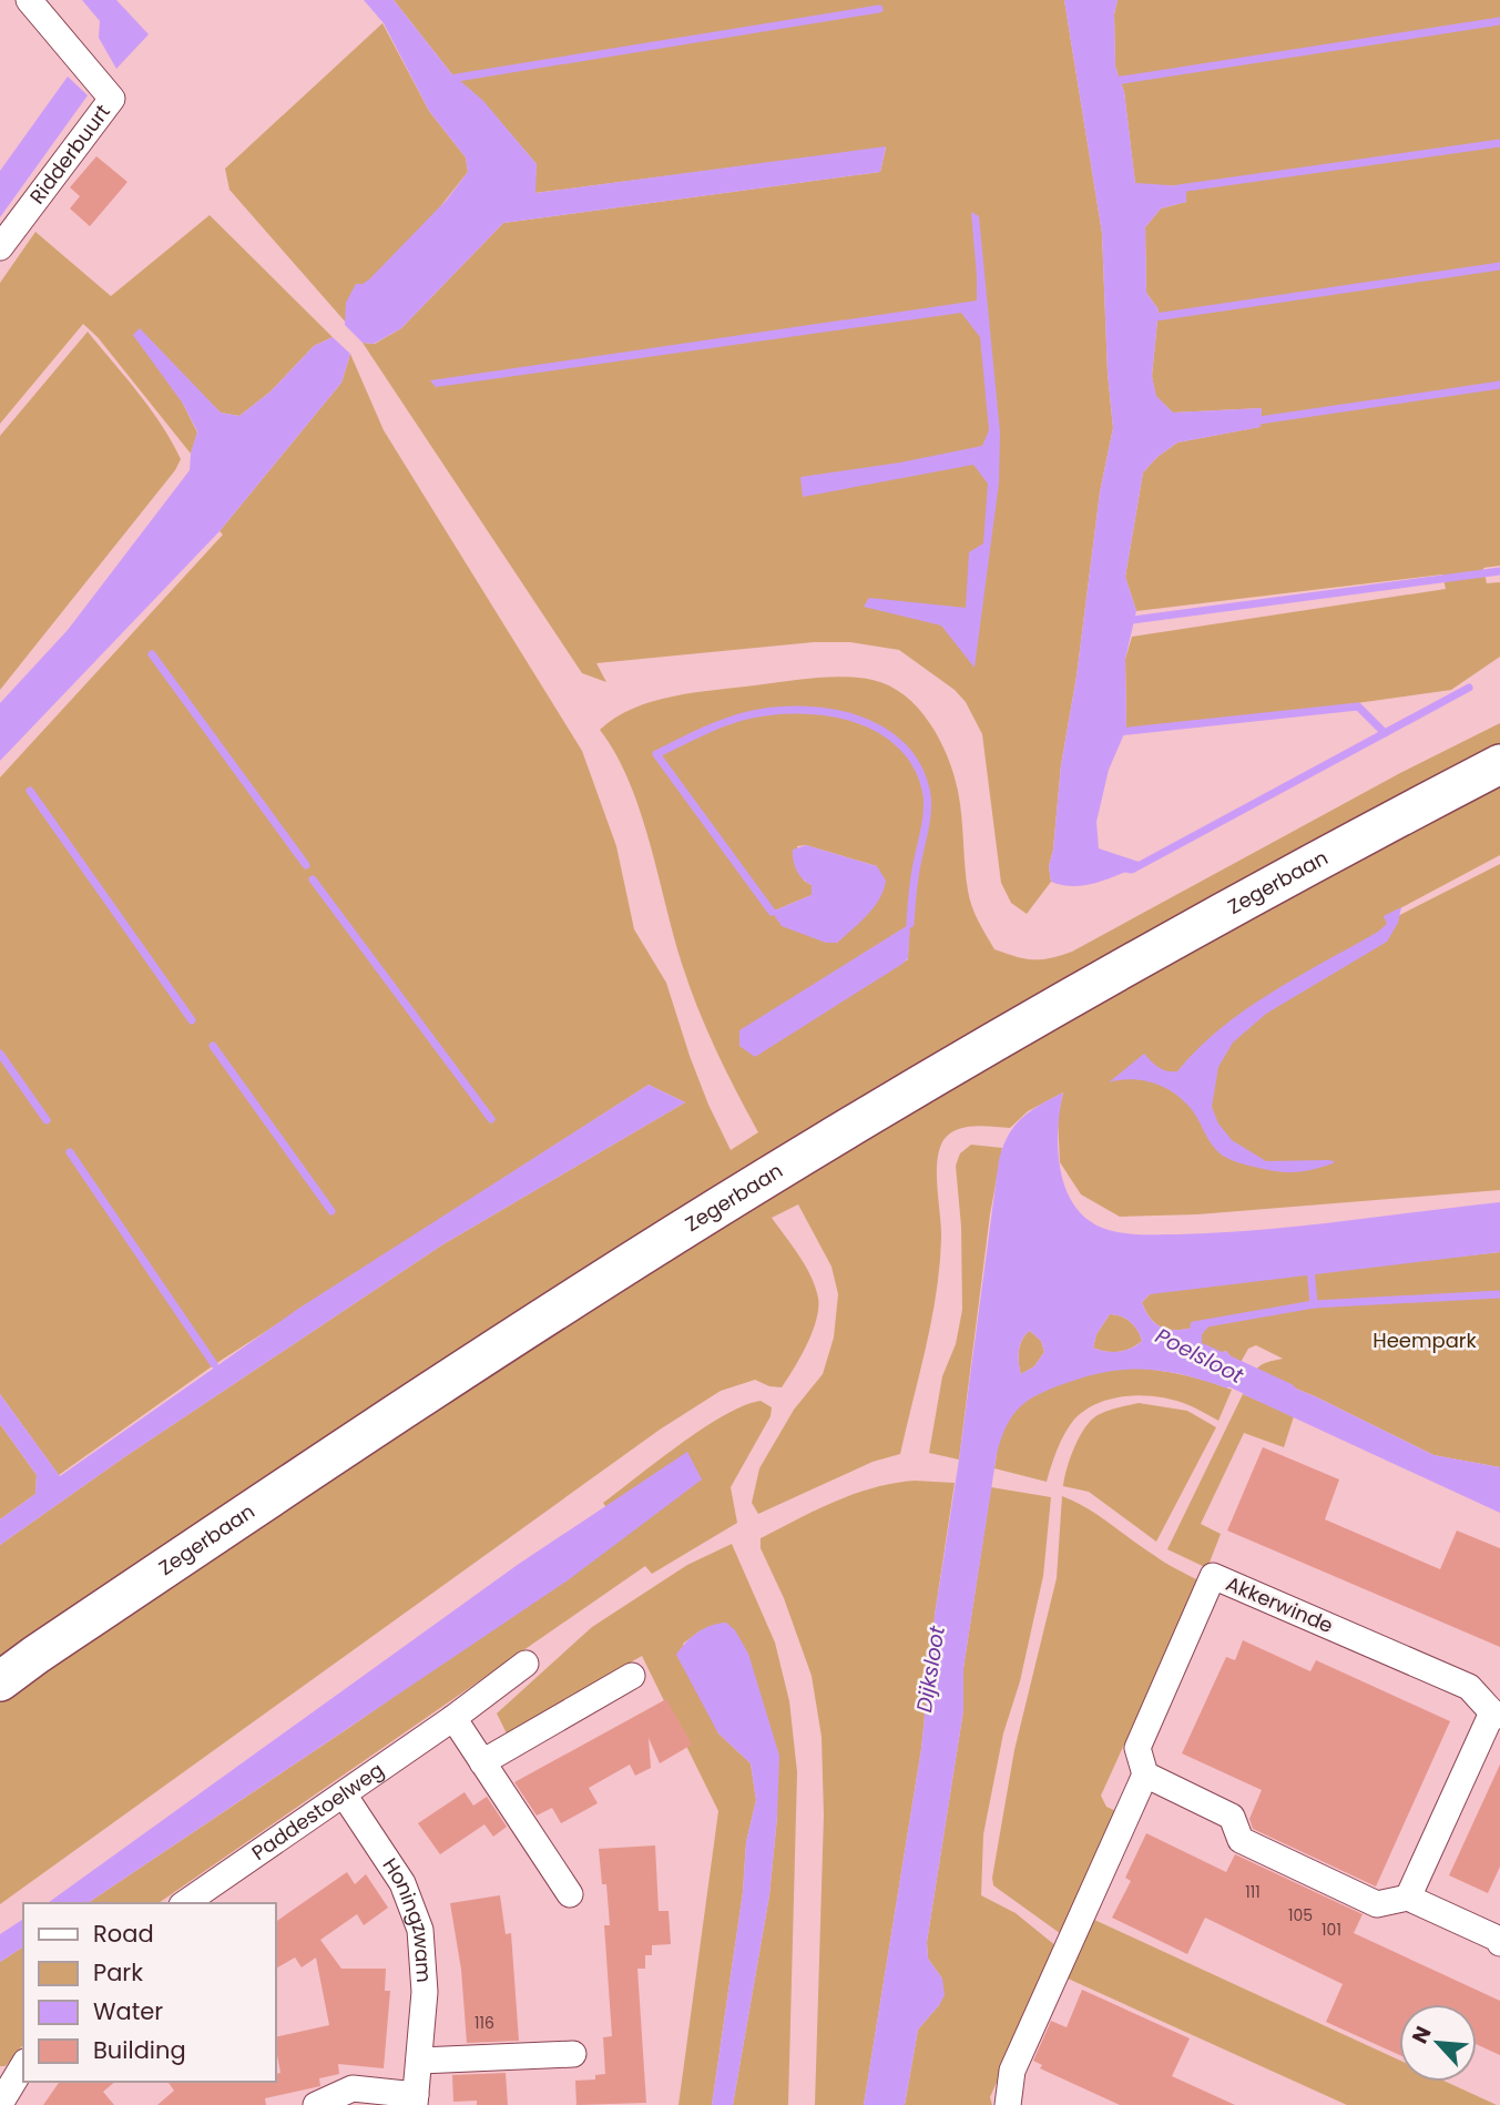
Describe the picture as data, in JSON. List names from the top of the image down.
{
  "streets": {
    "main road": ["Zegerbaan"],
    "street": [
      "Ridderbuurt",
      "Akkerwinde",
      "Paddestoelweg",
      "Honingzwam"
    ]
  },
  "crossings": [
    ["Paddestoelweg", "Honingzwam"]
  ],
  "water": ["Poelsloot", "Dijksloot"],
  "parks": ["Heempark"],
  "house_numbers": [
    "111",
    "105",
    "101",
    "116"
  ],
  "legend": [
    "Road",
    "Park",
    "Water",
    "Building"
  ],
  "north": "top left"
}
